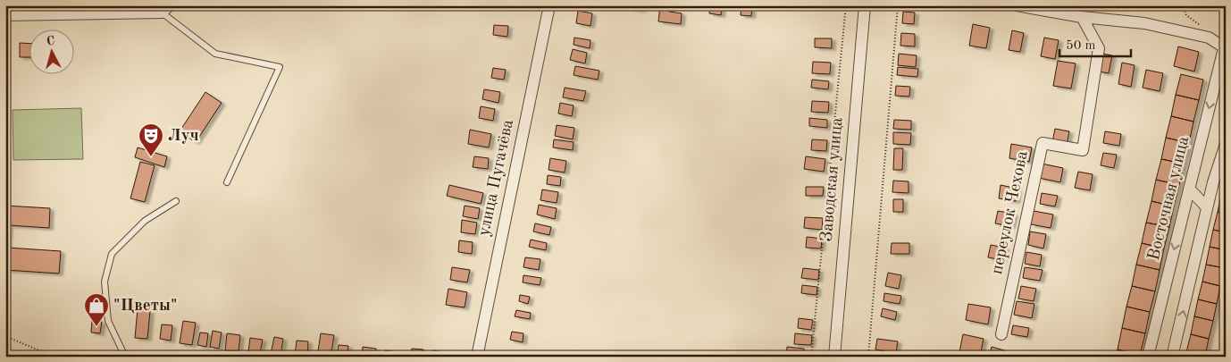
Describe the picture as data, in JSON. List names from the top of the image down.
{
  "streets": {
    "street": [
      "улица Пугачёва",
      "Заводская улица",
      "Восточная улица",
      "переулок Чехова"
    ]
  },
  "places": {
    "theatre": ["Луч"],
    "shop": ["\"Цветы\""]
  },
  "scale_bar": "50 m",
  "north": "top"
}
